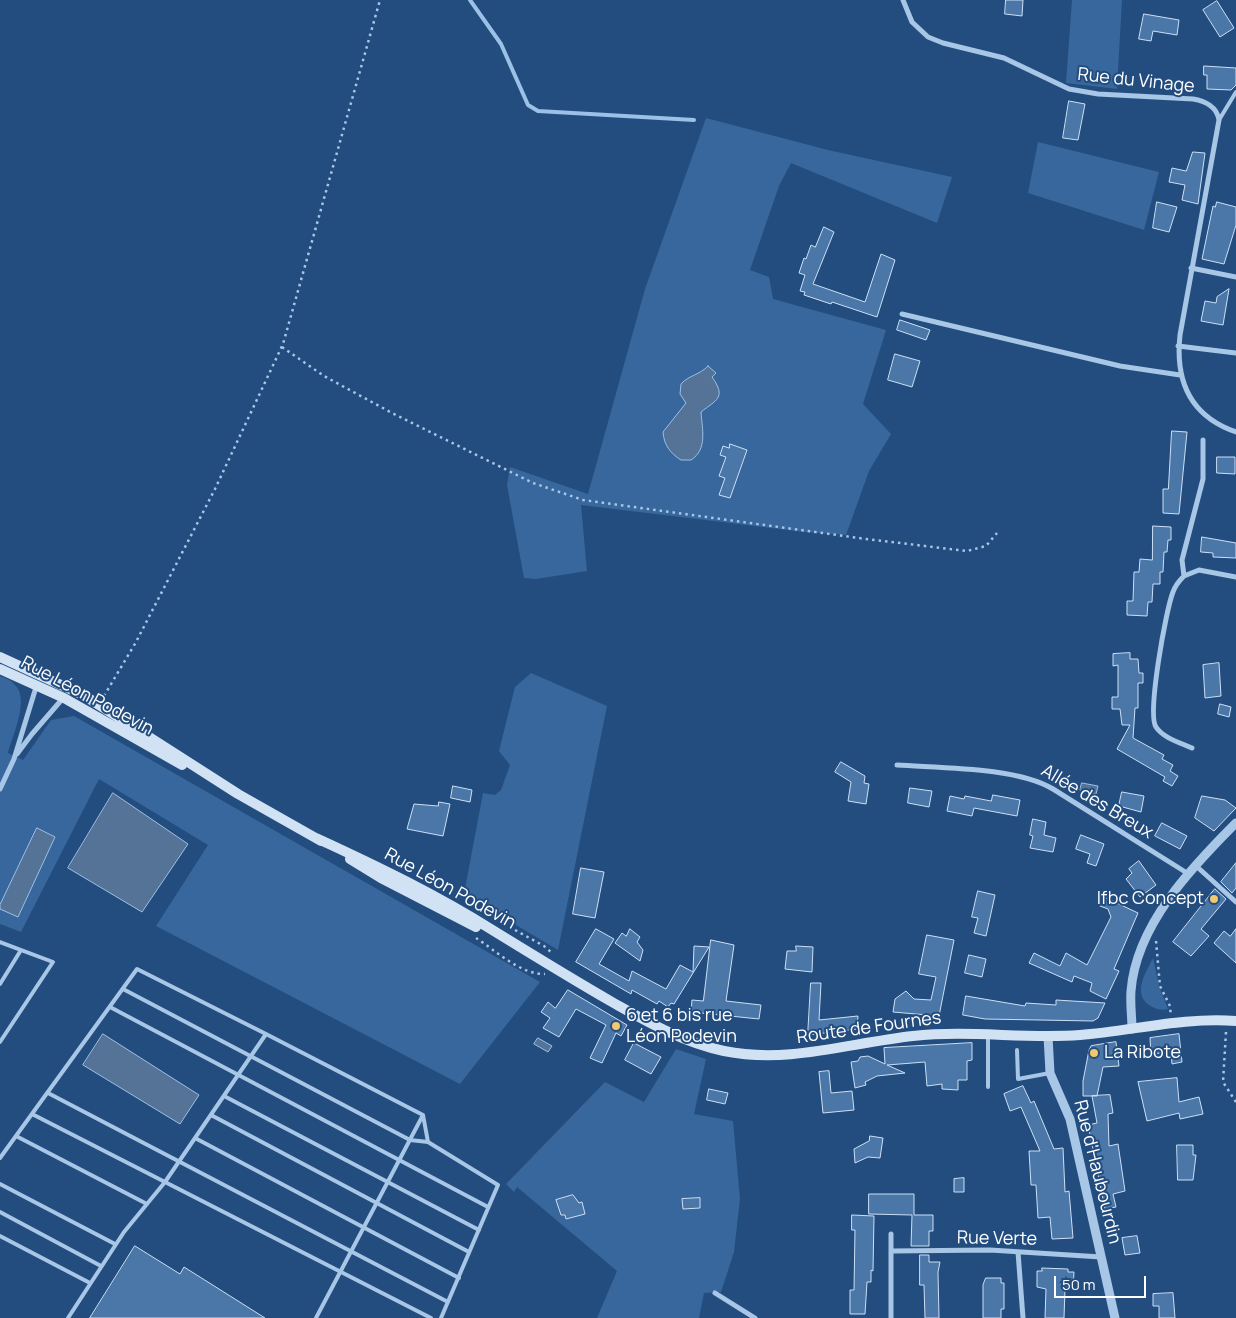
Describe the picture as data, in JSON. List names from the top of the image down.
{
  "streets": {
    "main road": ["Rue Léon Podevin", "Route de Fournes"],
    "street": [
      "Rue du Vinage",
      "Allée des Breux",
      "Rue d'Haubourdin",
      "Rue Verte"
    ]
  },
  "crossings": [
    ["Rue Léon Podevin", "Route de Fournes"],
    ["Route de Fournes", "Rue d'Haubourdin"],
    ["Rue d'Haubourdin", "Rue Verte"]
  ],
  "places": ["Ifbc Concept", "6 et 6 bis rue Léon Podevin", "La Ribote"],
  "scale_bar": "50 m"
}
